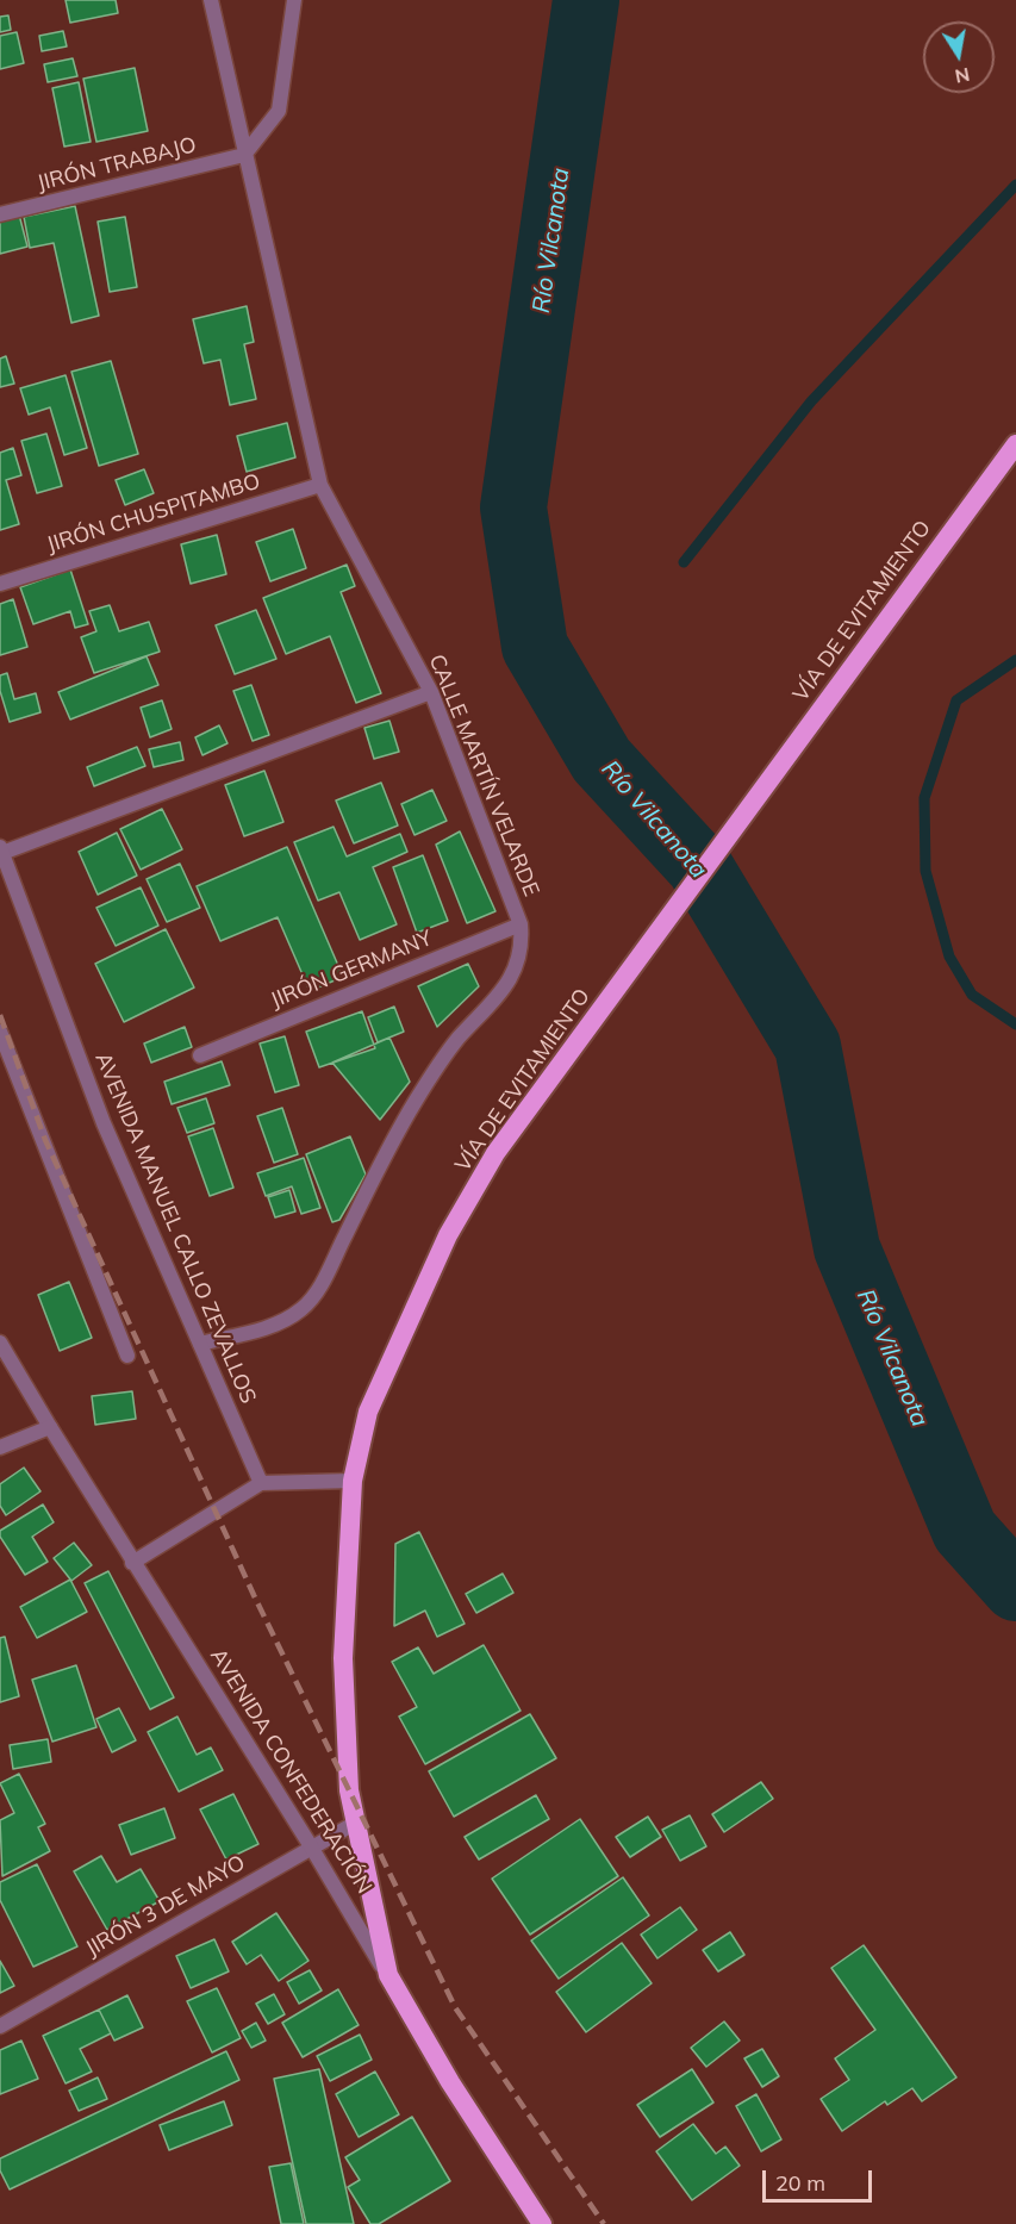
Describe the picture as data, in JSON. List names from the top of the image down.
{
  "streets": {
    "highway": ["VÍA DE EVITAMIENTO", "AVENIDA CONFEDERACIÓN"],
    "street": [
      "JIRÓN TRABAJO",
      "JIRÓN CHUSPITAMBO",
      "CALLE MARTÍN VELARDE",
      "JIRÓN GERMANY",
      "AVENIDA MANUEL CALLO ZEVALLOS",
      "JIRÓN 3 DE MAYO"
    ]
  },
  "crossings": [
    ["JIRÓN TRABAJO", "CALLE MARTÍN VELARDE"],
    ["JIRÓN CHUSPITAMBO", "CALLE MARTÍN VELARDE"],
    ["VÍA DE EVITAMIENTO", "AVENIDA CONFEDERACIÓN"],
    ["VÍA DE EVITAMIENTO", "JIRÓN 3 DE MAYO"],
    ["CALLE MARTÍN VELARDE", "JIRÓN GERMANY"],
    ["CALLE MARTÍN VELARDE", "AVENIDA MANUEL CALLO ZEVALLOS"],
    ["AVENIDA CONFEDERACIÓN", "JIRÓN 3 DE MAYO"]
  ],
  "water": ["Río Vilcanota"],
  "scale_bar": "20 m",
  "north": "bottom"
}
